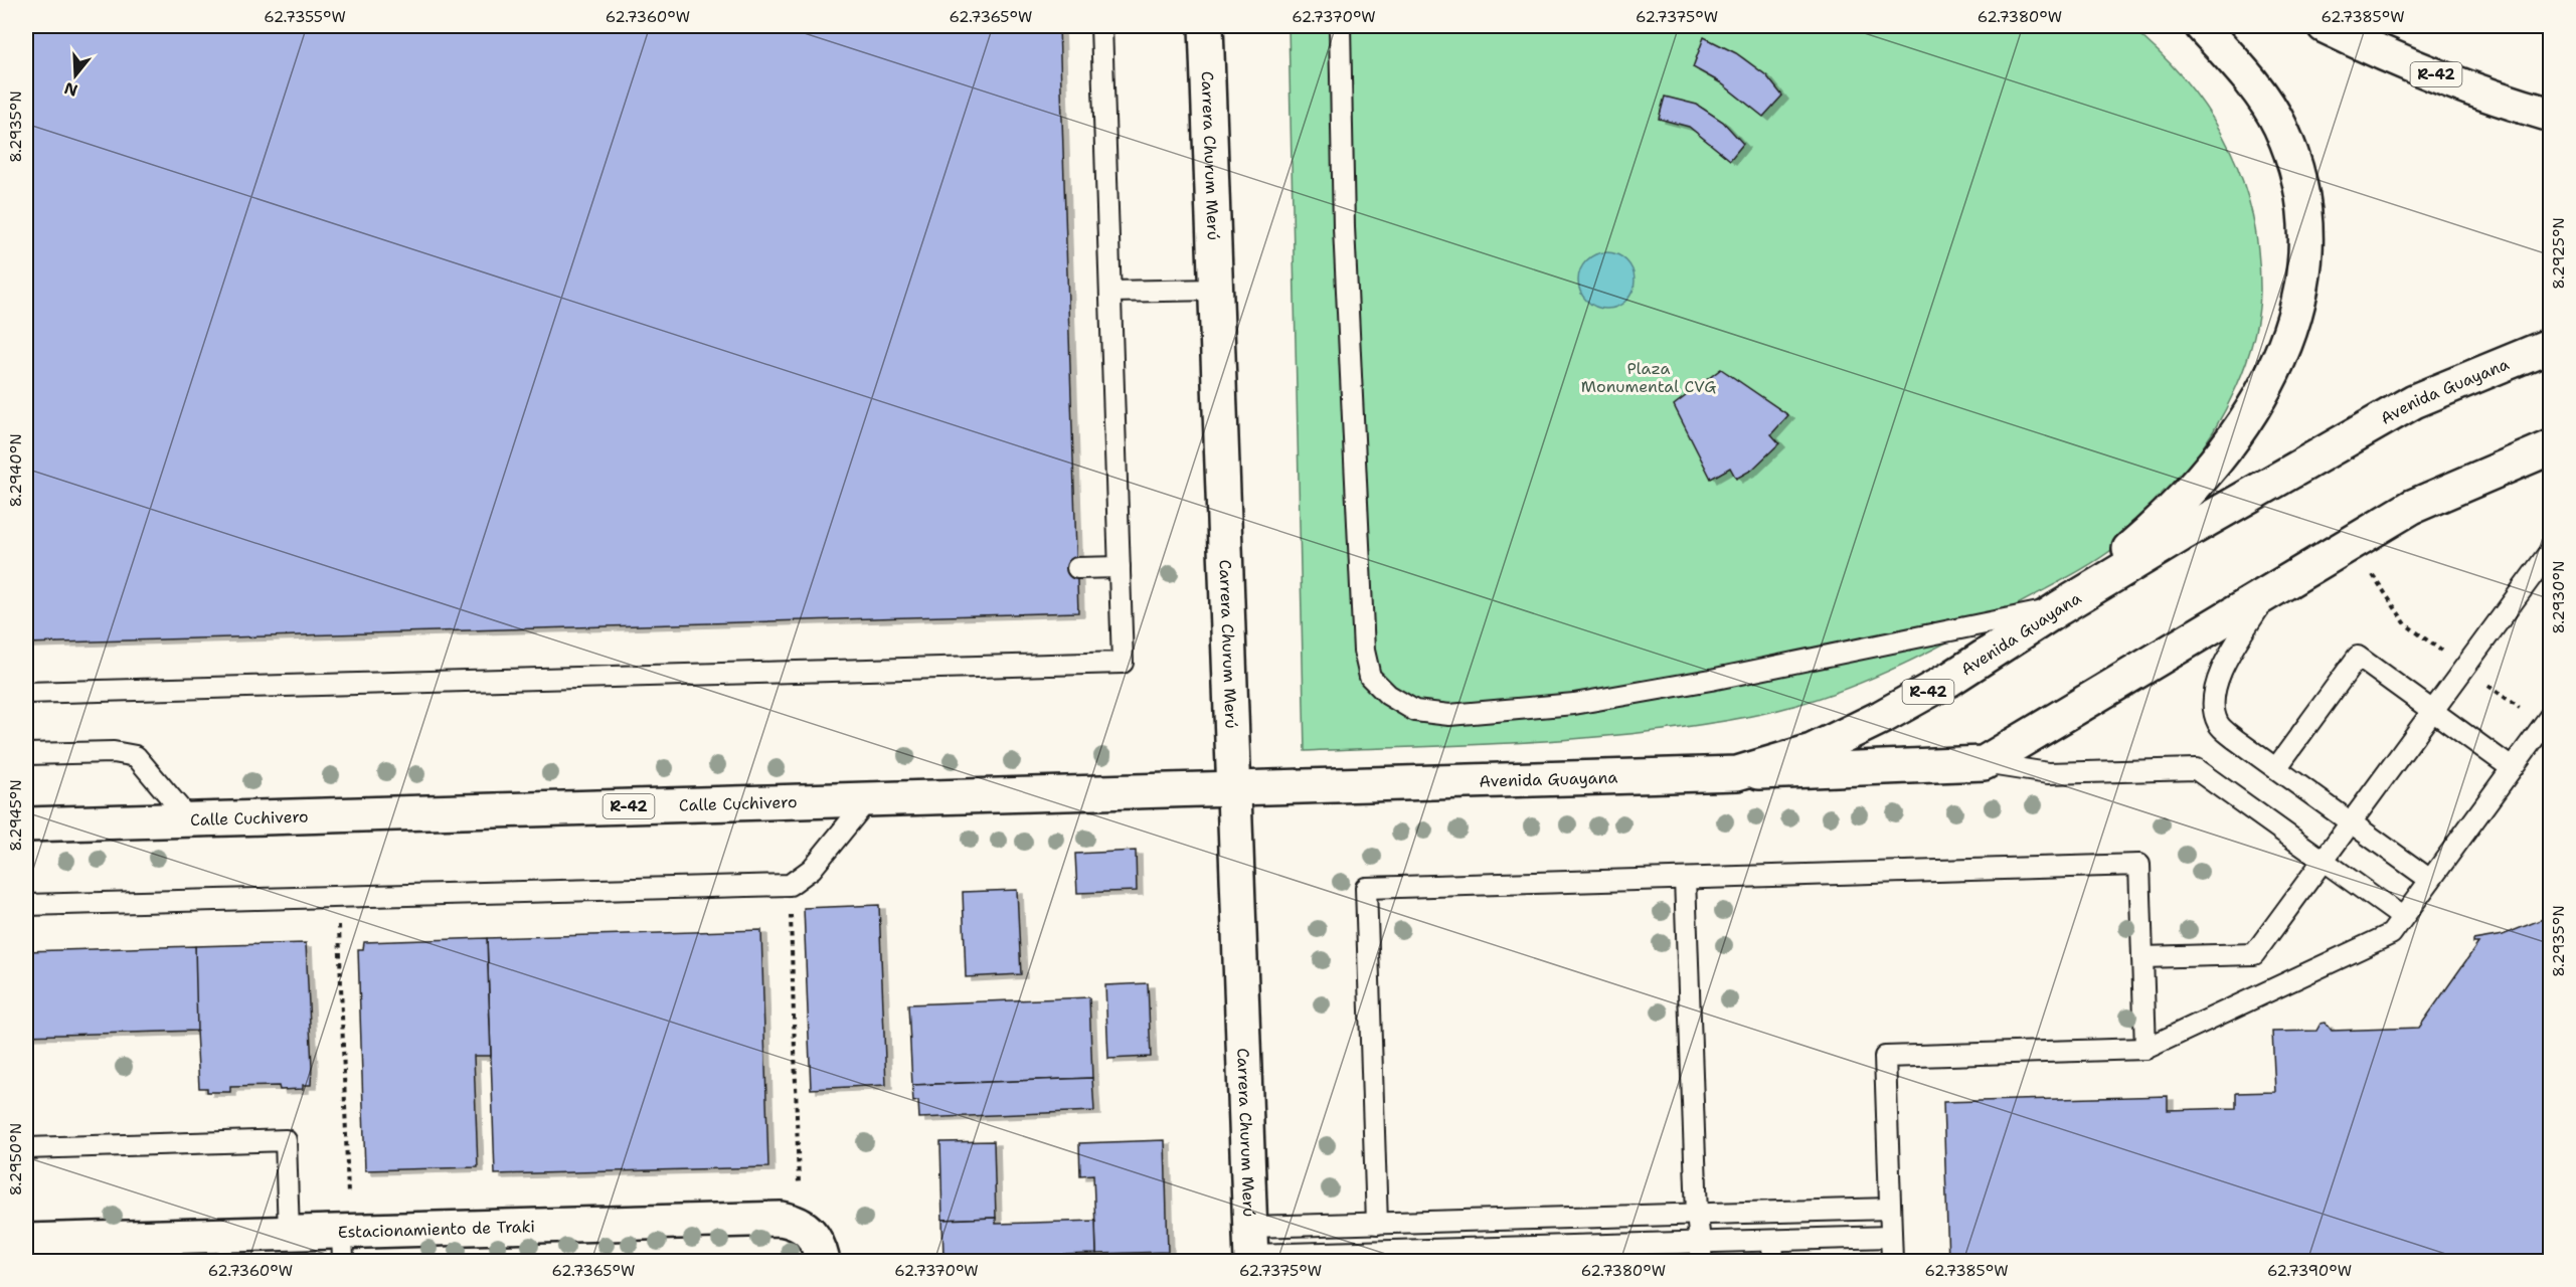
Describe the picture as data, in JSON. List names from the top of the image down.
{
  "streets": {
    "main road": [
      "R-42",
      "Carrera Churum Merú",
      "Avenida Guayana",
      "Calle Cuchivero",
      "Estacionamiento de Traki"
    ]
  },
  "crossings": [
    ["Carrera Churum Merú", "Avenida Guayana"],
    ["Carrera Churum Merú", "Calle Cuchivero"],
    ["Avenida Guayana", "Calle Cuchivero"]
  ],
  "parks": ["Plaza Monumental CVG"],
  "north": "bottom",
  "coordinates": [
    "62.7355°W",
    "62.7360°W",
    "62.7365°W",
    "62.7370°W",
    "62.7375°W",
    "62.7380°W",
    "62.7385°W",
    "8.2935°N",
    "8.2925°N",
    "8.2940°N",
    "8.2930°N",
    "8.2945°N",
    "8.2950°N",
    "62.7390°W"
  ]
}
